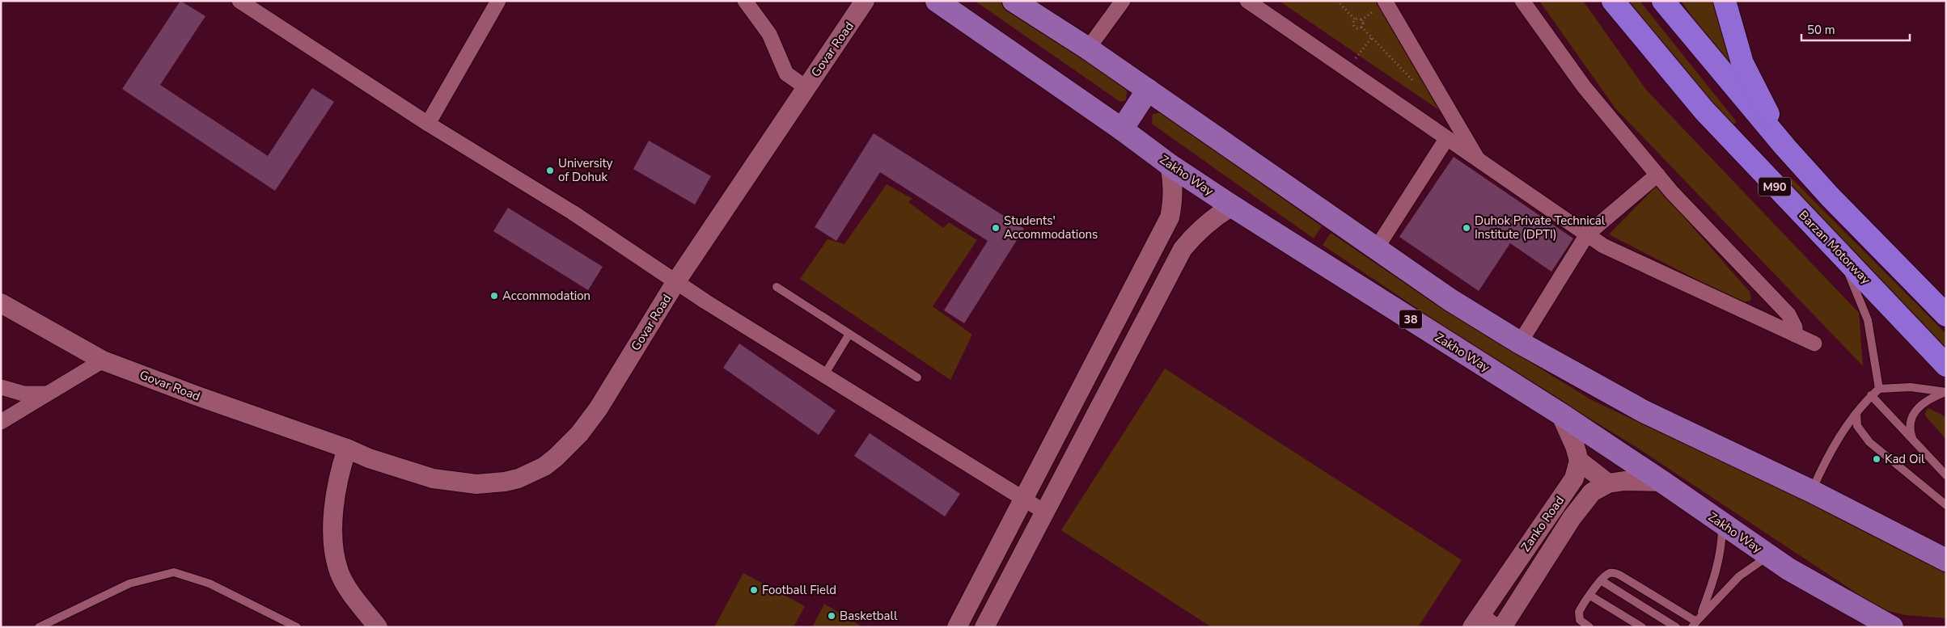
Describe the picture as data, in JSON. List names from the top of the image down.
{
  "streets": {
    "highway": ["M90", "Barzan Motorway"],
    "main road": ["Zakho Way", "38"],
    "street": ["Govar Road", "Zanko Road"]
  },
  "crossings": [
    ["Zakho Way", "Zanko Road"]
  ],
  "places": [
    "University of Dohuk",
    "Students' Accommodations",
    "Duhok Private Technical Institute (DPTI)",
    "Accommodation",
    "Kad Oil",
    "Football Field",
    "Basketball"
  ],
  "scale_bar": "50 m"
}
